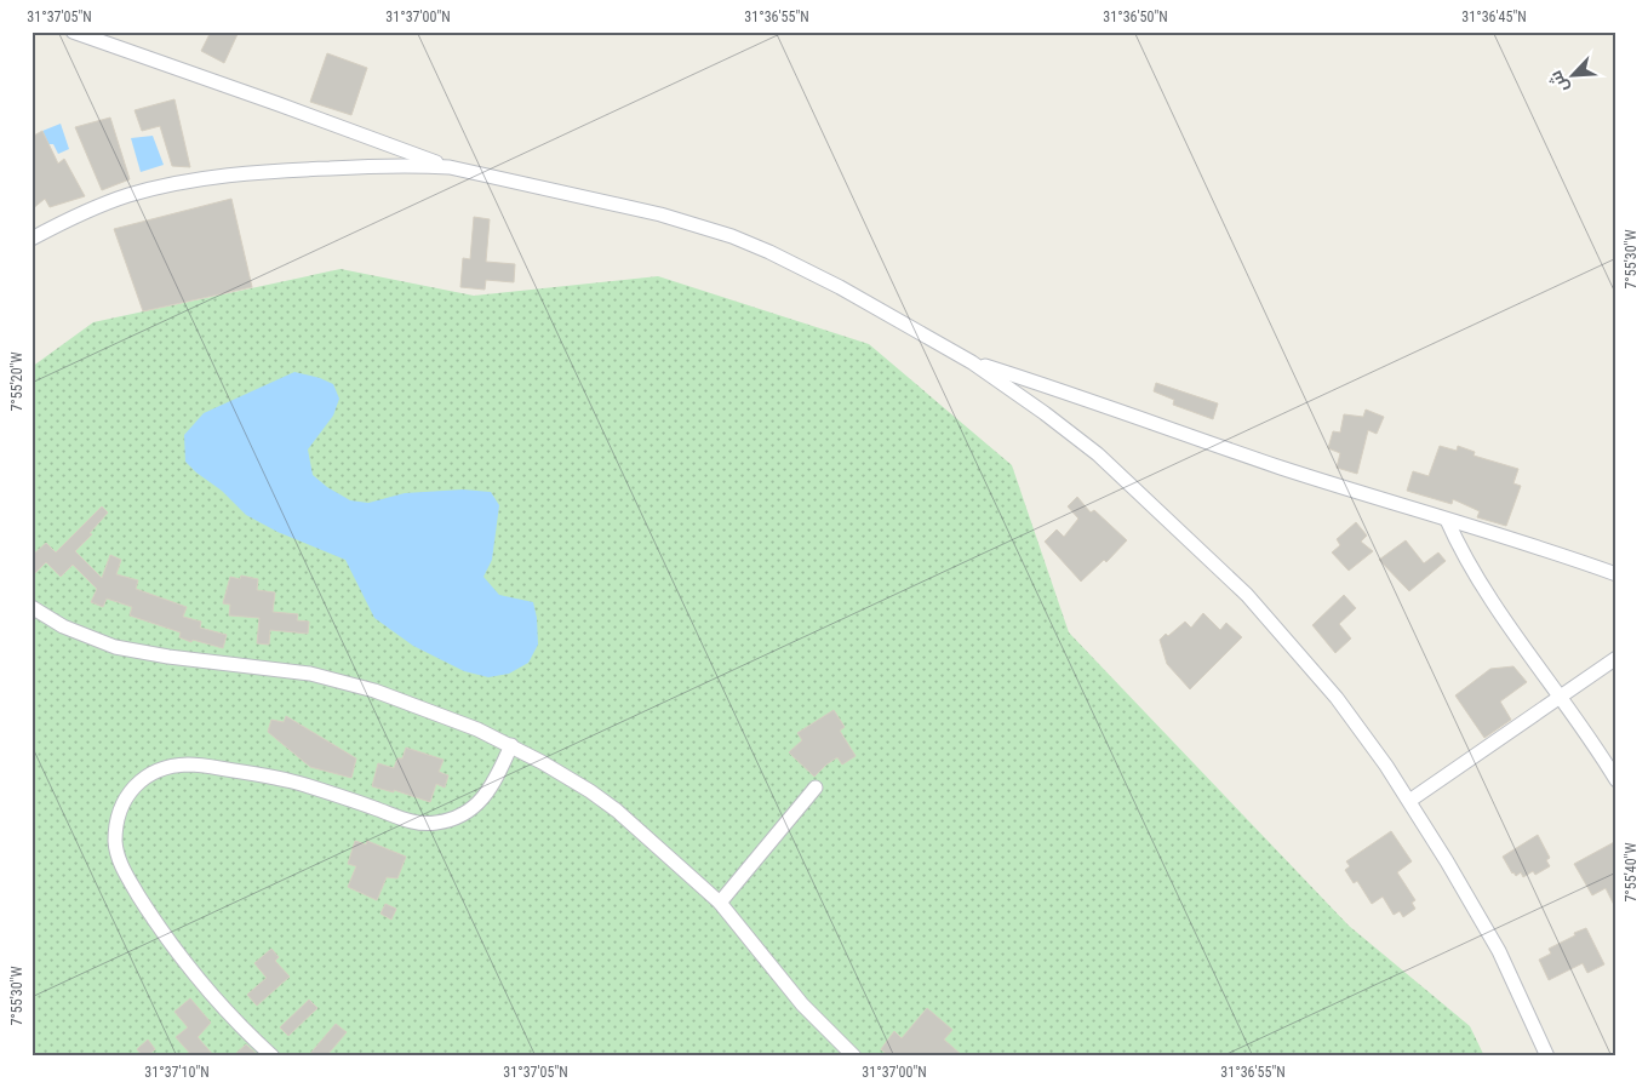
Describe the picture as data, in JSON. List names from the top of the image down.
{
  "north": "bottom left",
  "coordinates": [
    "31°37'05\"N",
    "31°37'00\"N",
    "31°36'55\"N",
    "31°36'50\"N",
    "31°36'45\"N",
    "7°55'30\"W",
    "7°55'20\"W",
    "7°55'40\"W",
    "31°37'10\"N"
  ]
}
